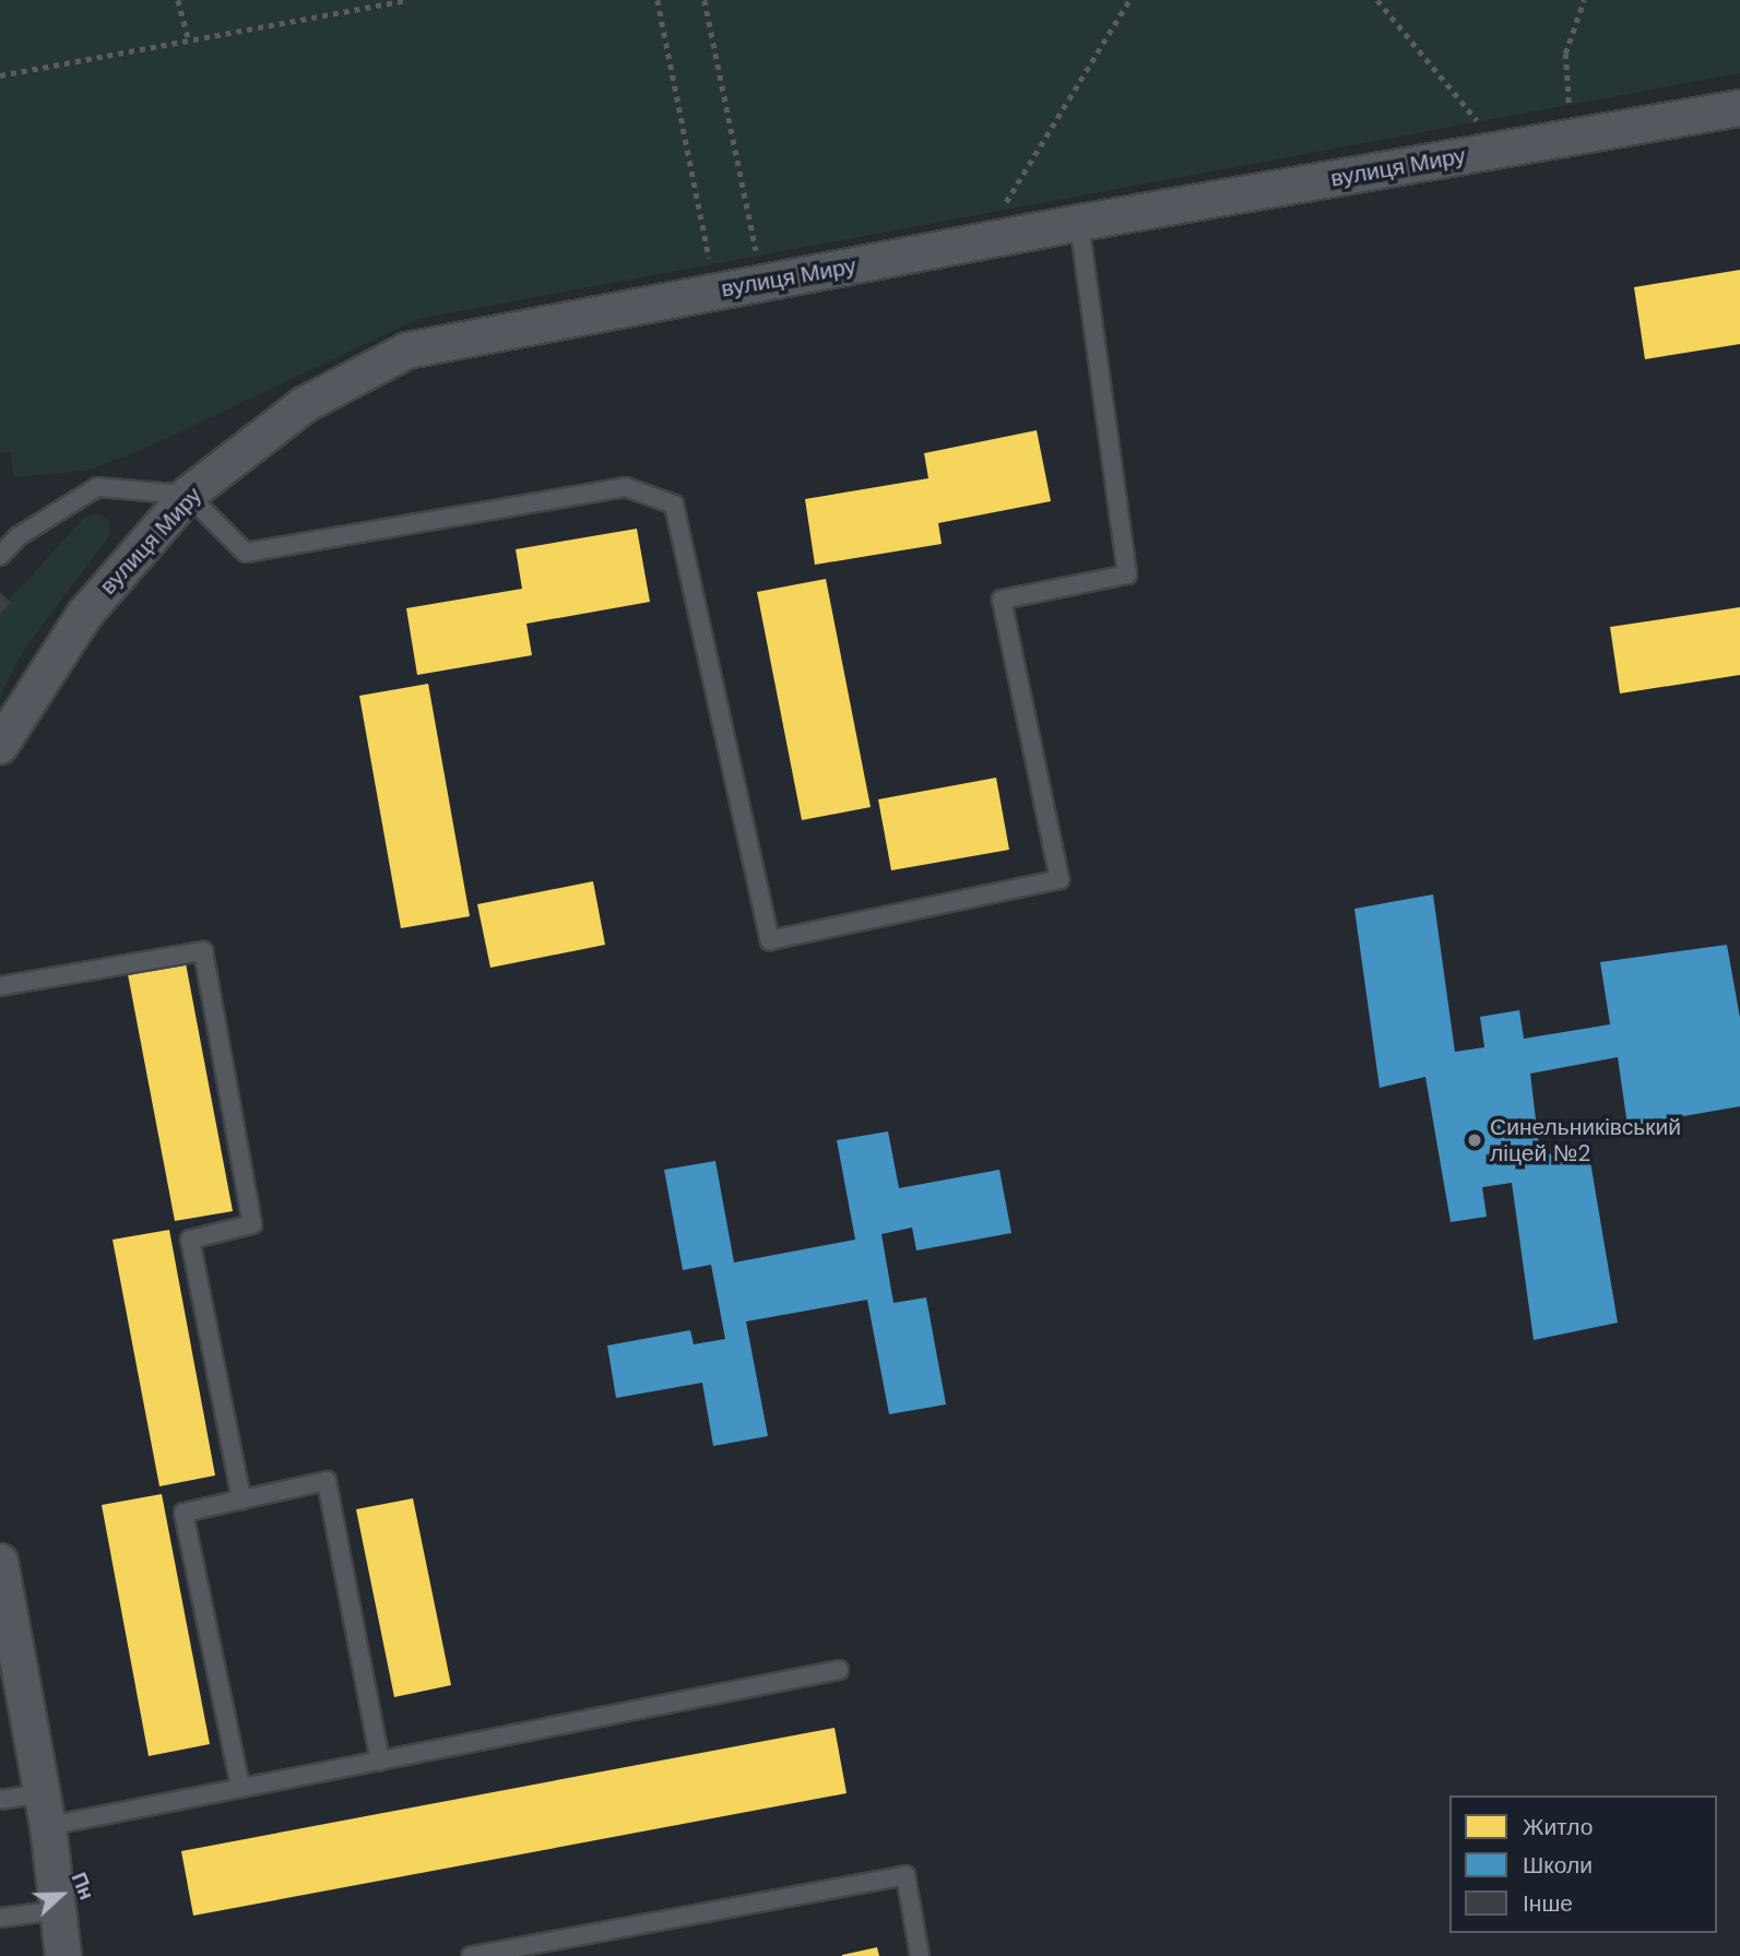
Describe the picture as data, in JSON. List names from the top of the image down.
{
  "streets": {
    "street": ["вулиця Миру"]
  },
  "places": ["Синельниківський ліцей №2"],
  "legend": ["Житло", "Школи", "Інше"],
  "north": "right"
}
